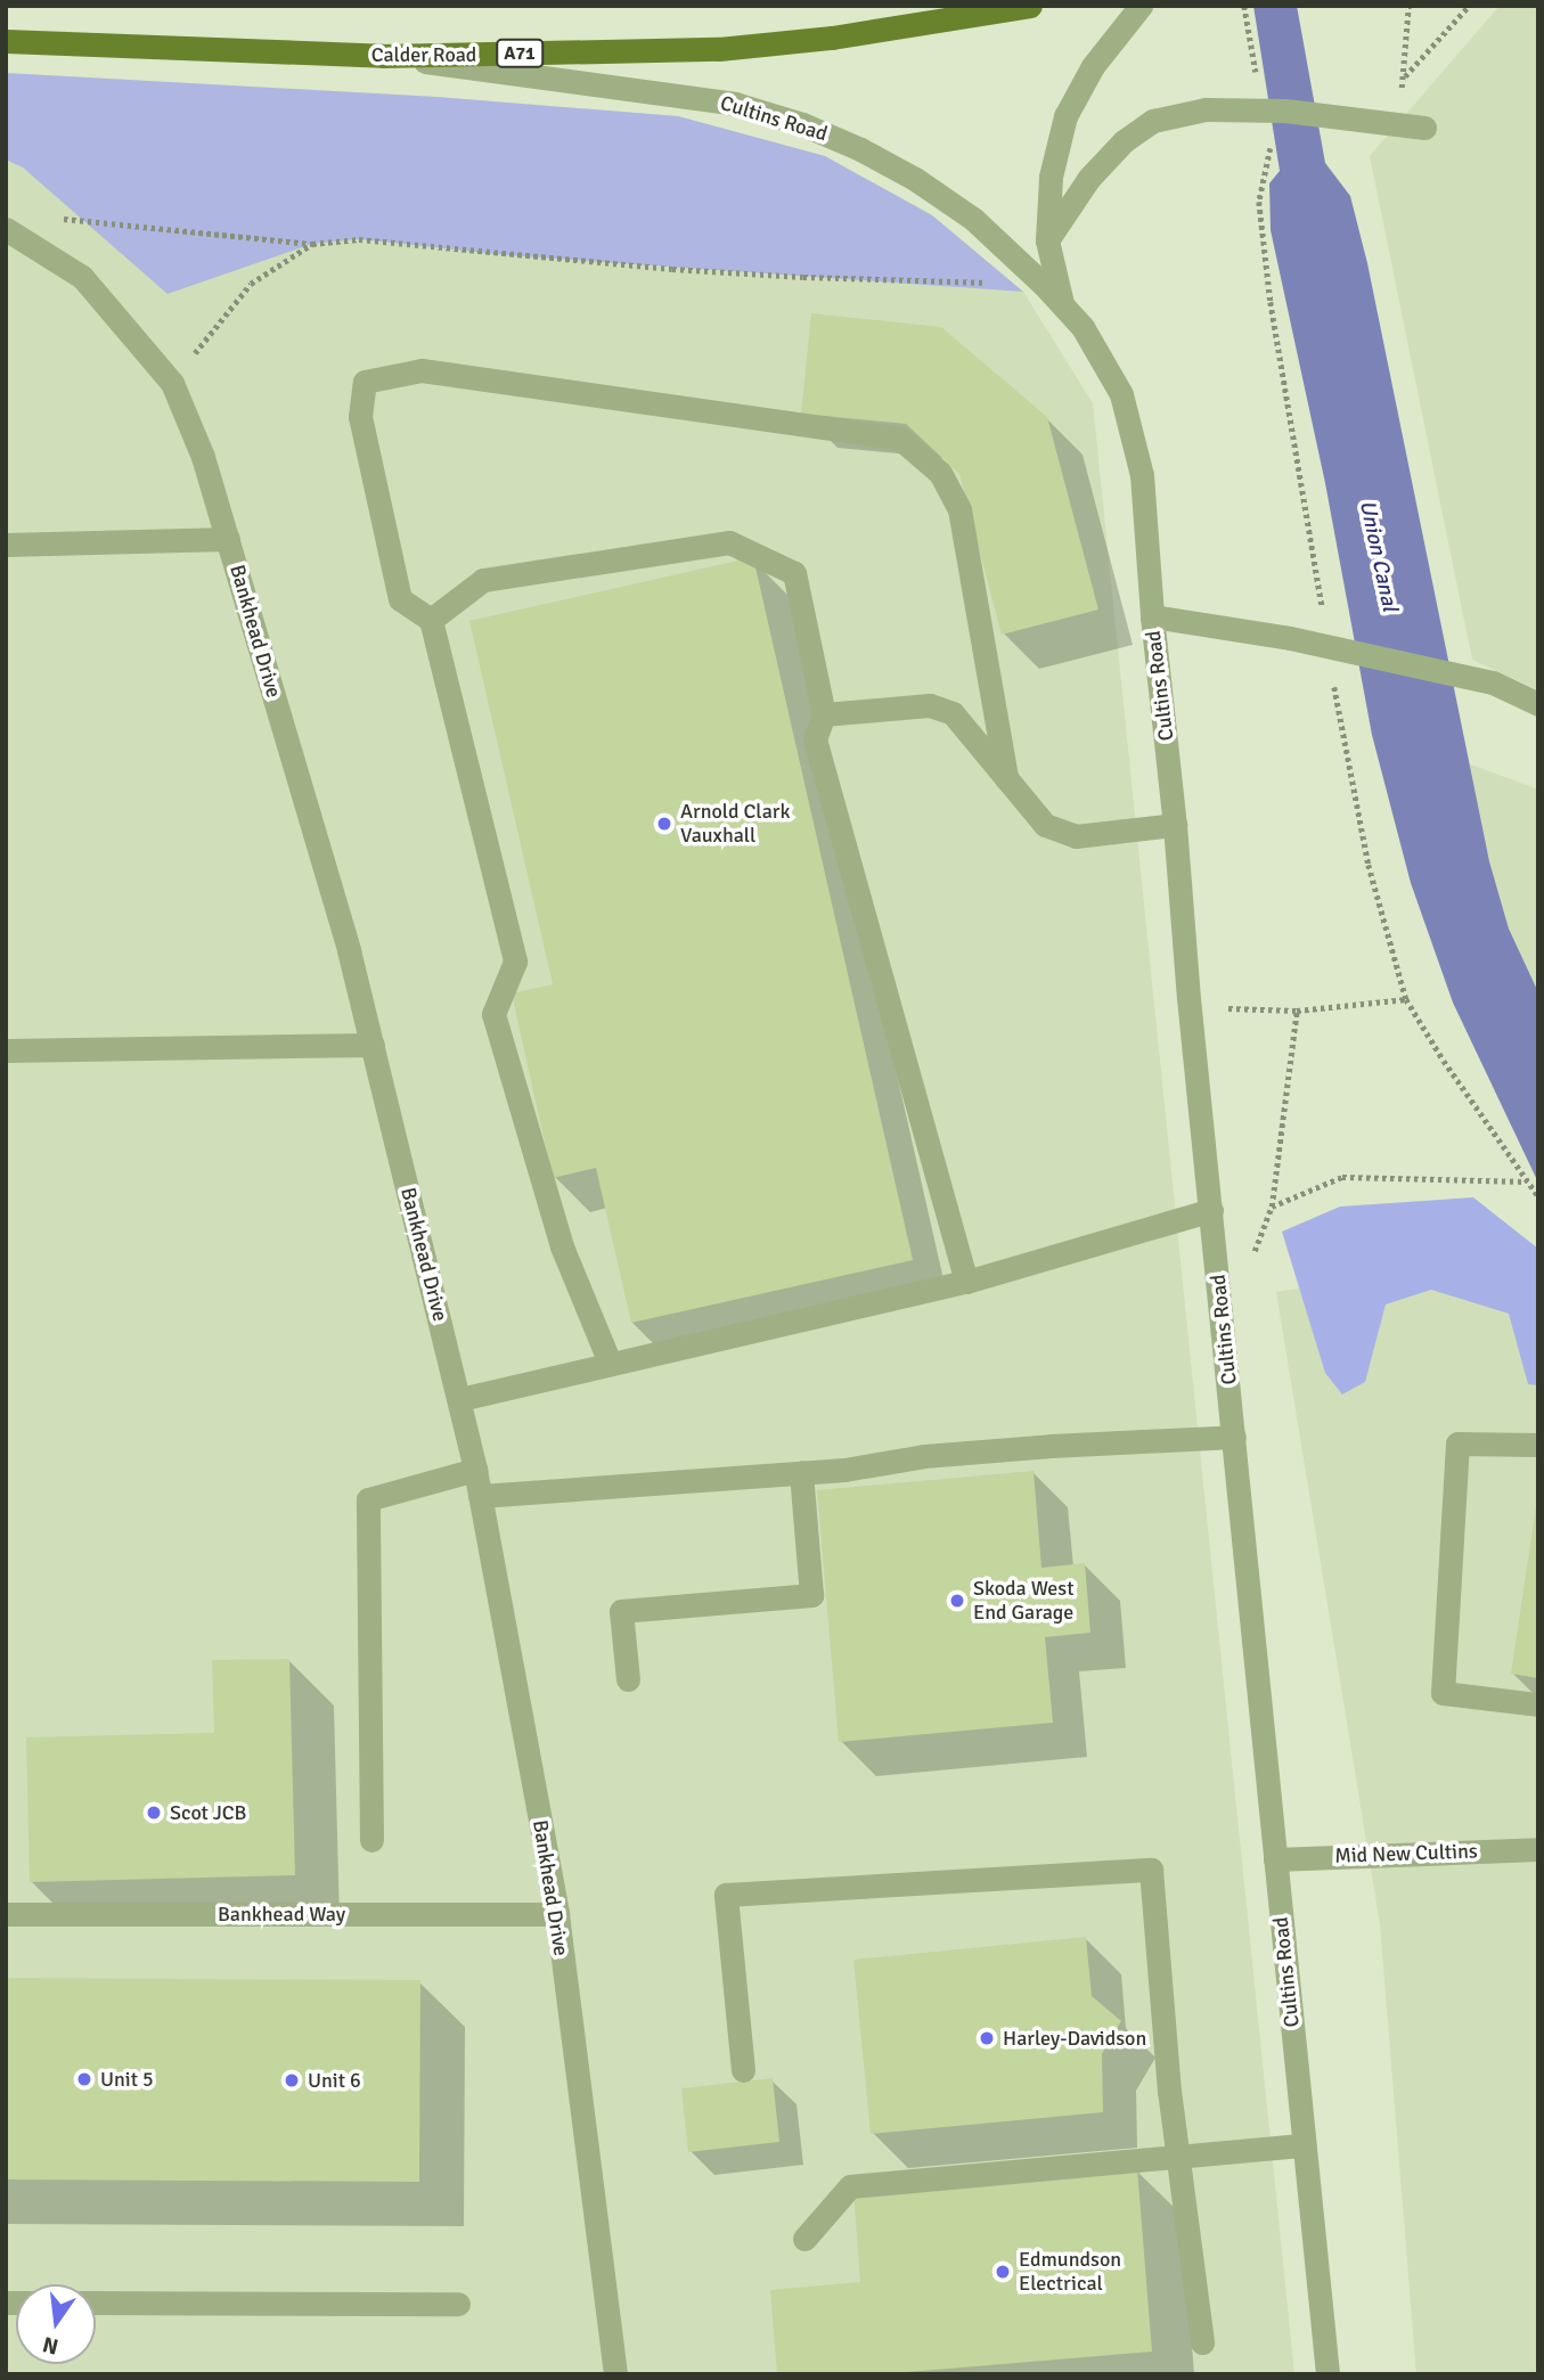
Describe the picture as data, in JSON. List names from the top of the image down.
{
  "streets": {
    "main road": ["A71", "Calder Road"],
    "street": [
      "Cultins Road",
      "Bankhead Drive",
      "Mid New Cultins",
      "Bankhead Way"
    ]
  },
  "crossings": [
    ["Calder Road", "Cultins Road"],
    ["Cultins Road", "Mid New Cultins"],
    ["Bankhead Drive", "Bankhead Way"]
  ],
  "water": ["Union Canal"],
  "places": [
    "Arnold Clark Vauxhall",
    "Skoda West End Garage",
    "Scot JCB",
    "Harley-Davidson",
    "Unit 5",
    "Unit 6",
    "Edmundson Electrical"
  ],
  "north": "bottom"
}
